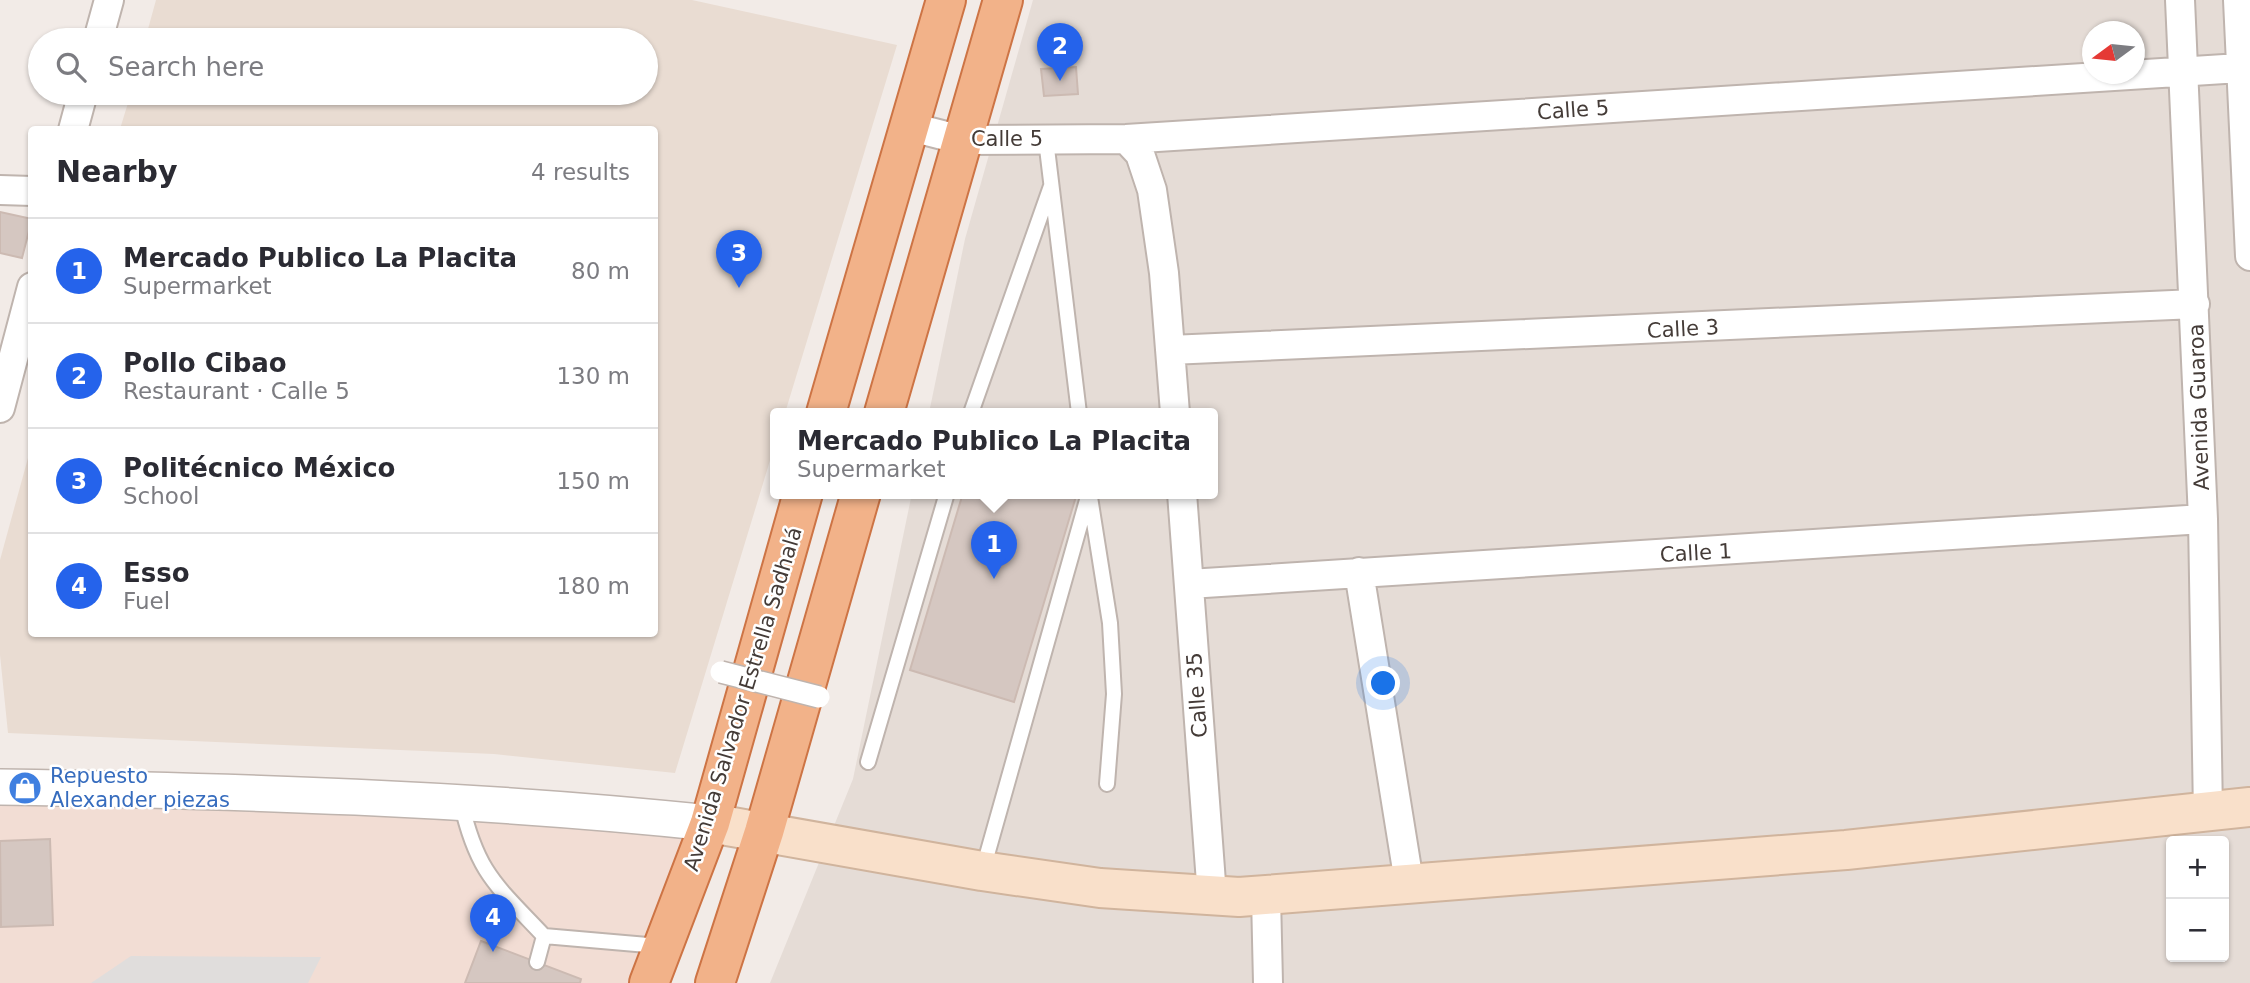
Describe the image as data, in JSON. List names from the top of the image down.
{
  "streets": {
    "highway": ["Avenida Salvador Estrella Sadhalá"],
    "street": [
      "Calle 5",
      "Calle 3",
      "Avenida Guaroa",
      "Calle 1",
      "Calle 35"
    ]
  },
  "crossings": [
    ["Calle 5", "Avenida Guaroa"],
    ["Calle 3", "Avenida Guaroa"],
    ["Avenida Guaroa", "Calle 1"],
    ["Calle 1", "Calle 35"]
  ],
  "places": {
    "shop": ["Repuesto Alexander piezas"]
  },
  "north": "left",
  "page": {
    "pins": [
      "2",
      "3",
      "1",
      "4"
    ],
    "search": "Search here",
    "heading": ["Nearby", "4 results"],
    "list": [
      {
        "mark": "1",
        "name": "Mercado Publico La Placita",
        "note": "Supermarket",
        "value": "80 m"
      },
      {
        "mark": "2",
        "name": "Pollo Cibao",
        "note": "Restaurant · Calle 5",
        "value": "130 m"
      },
      {
        "mark": "3",
        "name": "Politécnico México",
        "note": "School",
        "value": "150 m"
      },
      {
        "mark": "4",
        "name": "Esso",
        "note": "Fuel",
        "value": "180 m"
      }
    ],
    "popup": ["Mercado Publico La Placita", "Supermarket"],
    "map_buttons": ["+", "−"]
  }
}
